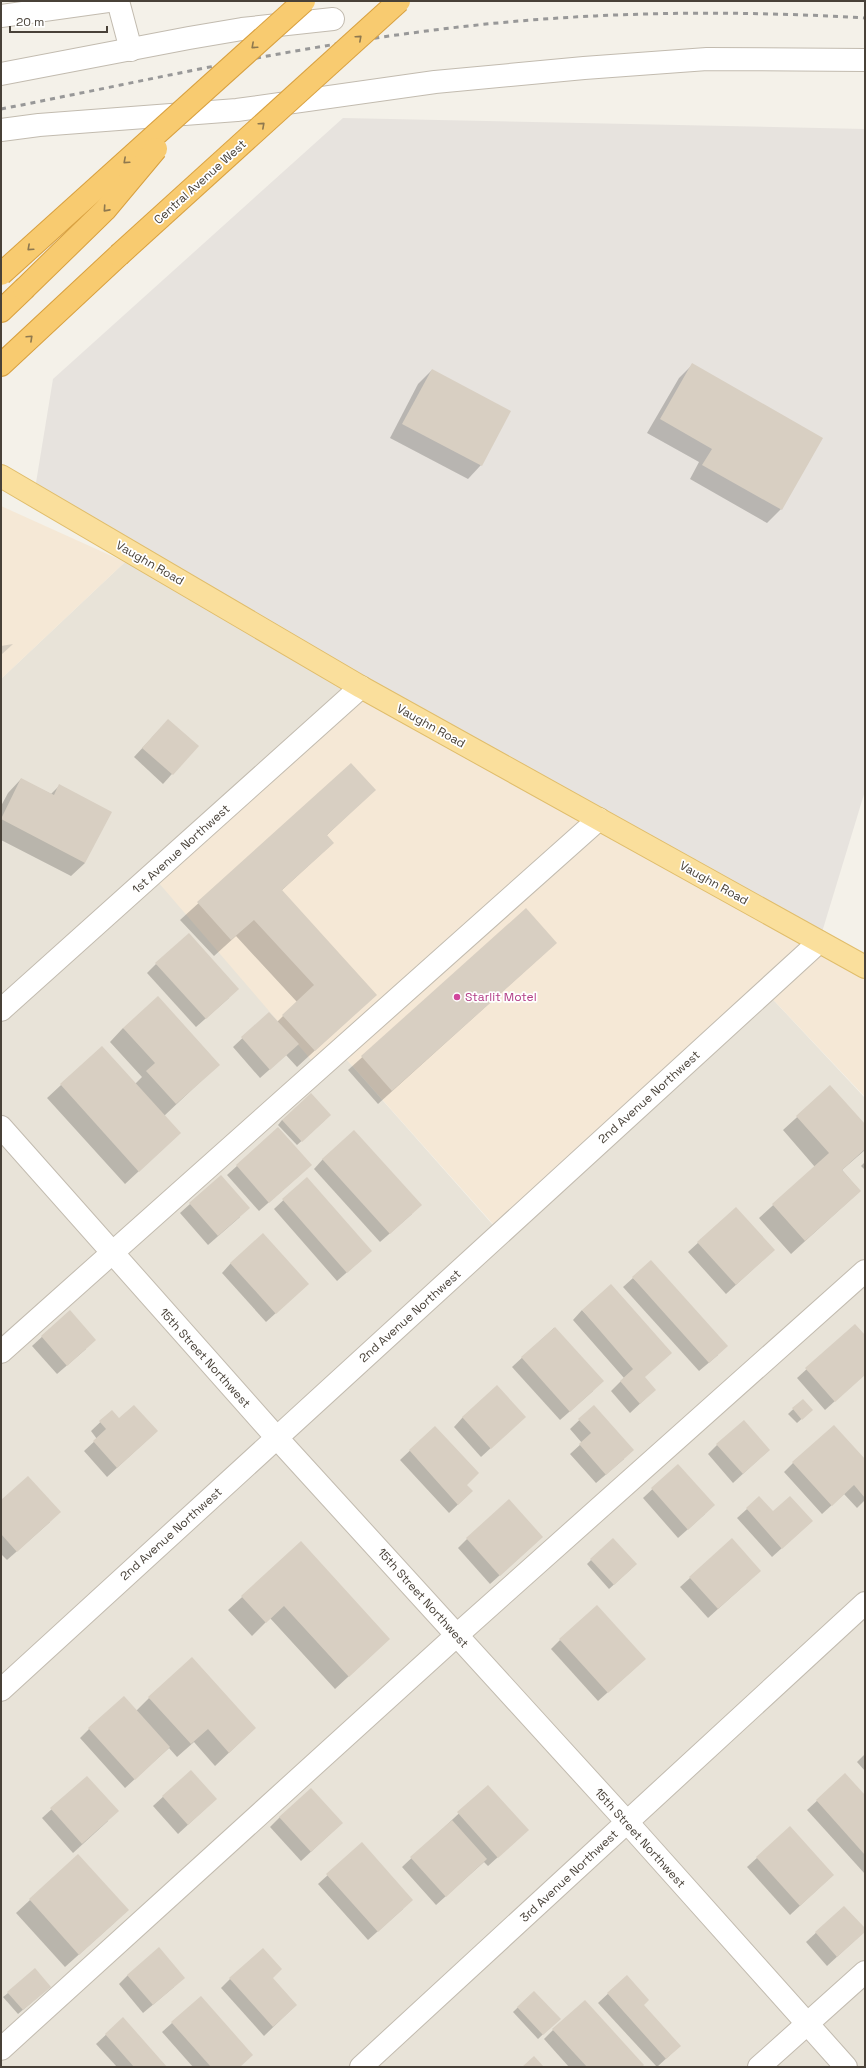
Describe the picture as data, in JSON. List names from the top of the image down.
{
  "streets": {
    "highway": ["Central Avenue West"],
    "main road": ["Vaughn Road"],
    "street": [
      "1st Avenue Northwest",
      "2nd Avenue Northwest",
      "15th Street Northwest",
      "3rd Avenue Northwest"
    ]
  },
  "crossings": [
    ["Vaughn Road", "1st Avenue Northwest"],
    ["Vaughn Road", "2nd Avenue Northwest"],
    ["2nd Avenue Northwest", "15th Street Northwest"],
    ["15th Street Northwest", "3rd Avenue Northwest"]
  ],
  "places": ["Starlit Motel"],
  "scale_bar": "20 m"
}
